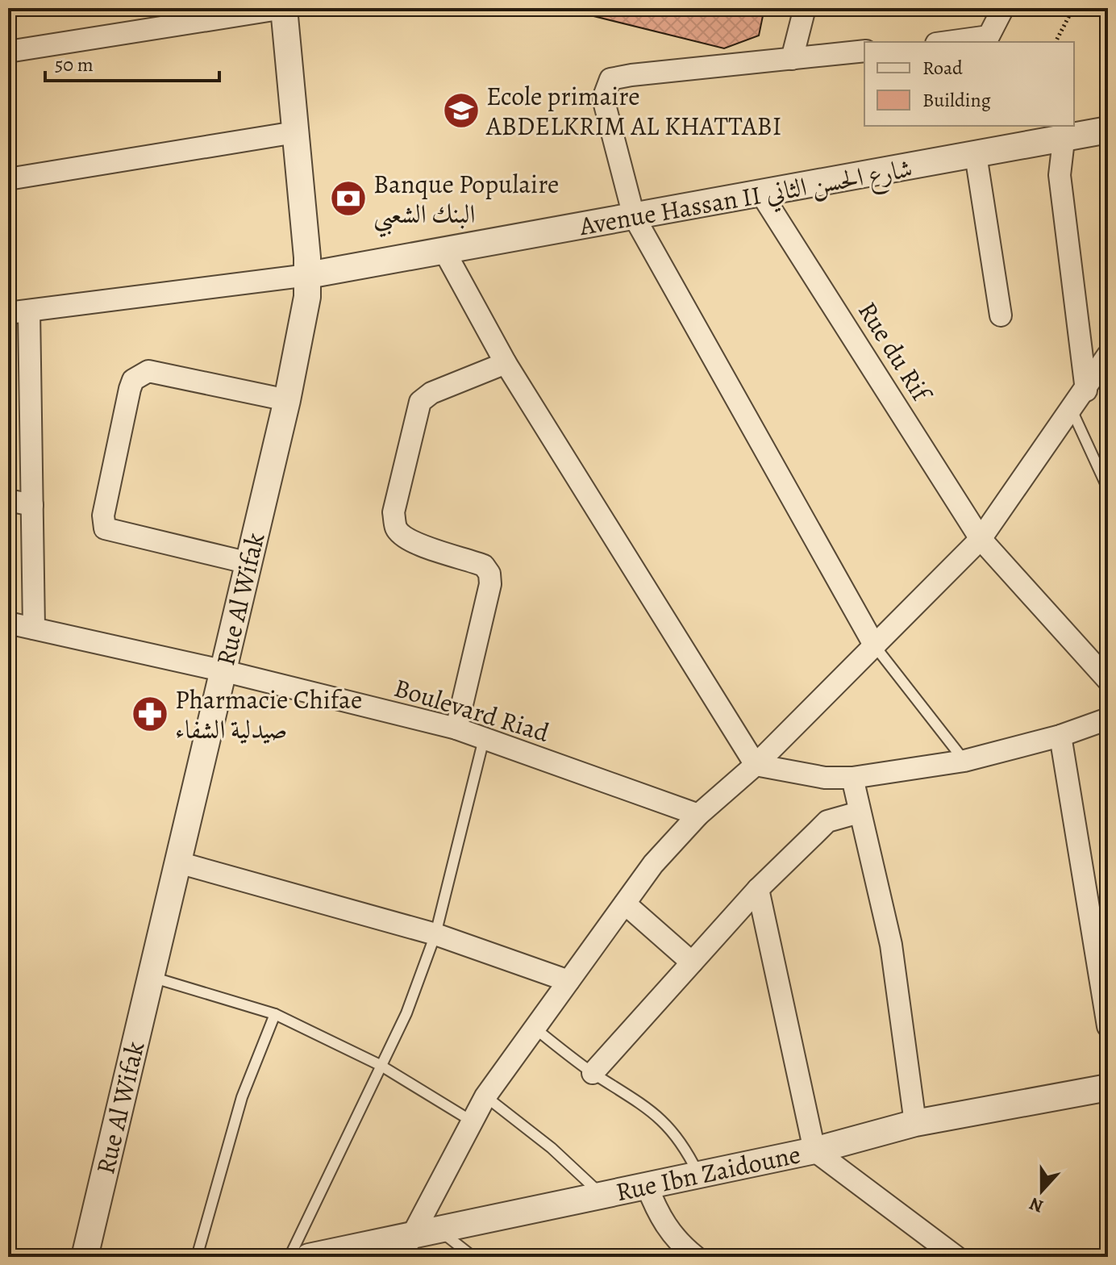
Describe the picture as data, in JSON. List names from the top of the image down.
{
  "streets": {
    "street": [
      "Avenue Hassan II شارع الحسن الثاني",
      "Rue du Rif",
      "Rue Al Wifak",
      "Boulevard Riad",
      "Rue Ibn Zaidoune"
    ]
  },
  "crossings": [
    ["Avenue Hassan II شارع الحسن الثاني", "Rue du Rif"],
    ["Avenue Hassan II شارع الحسن الثاني", "Rue Al Wifak"],
    ["Rue Al Wifak", "Boulevard Riad"]
  ],
  "places": {
    "school or university": ["Ecole primaire ABDELKRIM AL KHATTABI"],
    "bank": ["Banque Populaire البنك الشعبي"],
    "pharmacy": ["Pharmacie Chifae صيدلية الشفاء"]
  },
  "legend": ["Road", "Building"],
  "scale_bar": "50 m",
  "north": "bottom"
}
